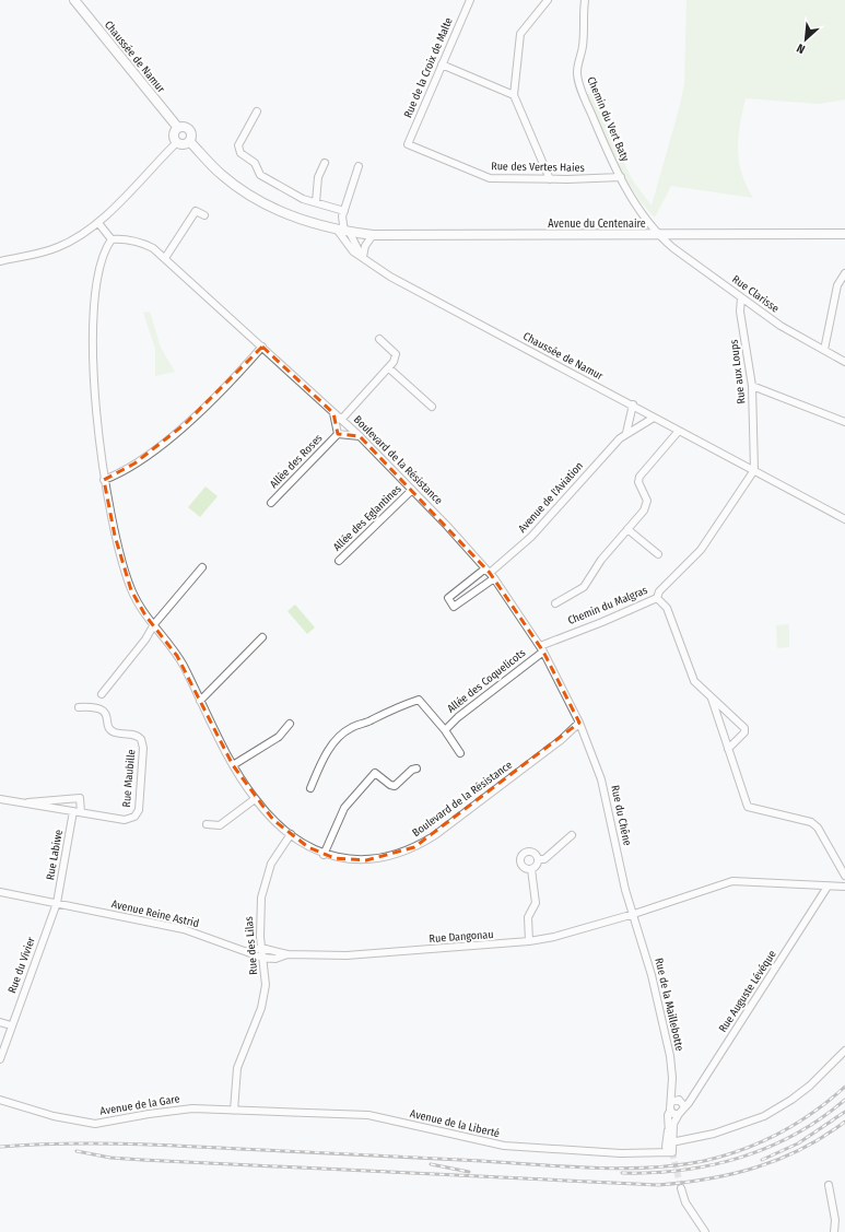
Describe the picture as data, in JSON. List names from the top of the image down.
{
  "streets": {
    "main road": ["Chaussée de Namur", "Avenue du Centenaire"],
    "street": [
      "Rue de la Croix de Malte",
      "Chemin du Vert Baty",
      "Rue des Vertes Haies",
      "Rue Clarisse",
      "Rue aux Loups",
      "Boulevard de la Résistance",
      "Allée des Roses",
      "Avenue de l'Aviation",
      "Allée des Eglantines",
      "Chemin du Malgras",
      "Allée des Coquelicots",
      "Rue Maubille",
      "Rue du Chêne",
      "Rue Labiwe",
      "Avenue Reine Astrid",
      "Rue Dangonau",
      "Rue des Lilas",
      "Rue du Vivier",
      "Rue Auguste Lévéque",
      "Rue de la Maillebotte",
      "Avenue de la Gare",
      "Avenue de la Liberté"
    ]
  },
  "crossings": [
    ["Chaussée de Namur", "Avenue du Centenaire"],
    ["Chaussée de Namur", "Rue aux Loups"],
    ["Chaussée de Namur", "Avenue de l'Aviation"],
    ["Chaussée de Namur", "Chemin du Malgras"],
    ["Rue de la Croix de Malte", "Rue des Vertes Haies"],
    ["Chemin du Vert Baty", "Rue des Vertes Haies"],
    ["Chemin du Vert Baty", "Avenue du Centenaire"],
    ["Chemin du Vert Baty", "Rue Clarisse"],
    ["Avenue du Centenaire", "Rue Clarisse"],
    ["Rue Clarisse", "Rue aux Loups"],
    ["Rue aux Loups", "Chemin du Malgras"],
    ["Boulevard de la Résistance", "Allée des Roses"],
    ["Boulevard de la Résistance", "Avenue de l'Aviation"],
    ["Boulevard de la Résistance", "Allée des Eglantines"],
    ["Boulevard de la Résistance", "Chemin du Malgras"],
    ["Boulevard de la Résistance", "Allée des Coquelicots"],
    ["Boulevard de la Résistance", "Rue du Chêne"],
    ["Boulevard de la Résistance", "Rue des Lilas"],
    ["Chemin du Malgras", "Allée des Coquelicots"],
    ["Rue Maubille", "Rue Labiwe"],
    ["Rue du Chêne", "Rue Dangonau"],
    ["Rue du Chêne", "Rue de la Maillebotte"],
    ["Rue Labiwe", "Avenue Reine Astrid"],
    ["Rue Labiwe", "Rue du Vivier"],
    ["Avenue Reine Astrid", "Rue Dangonau"],
    ["Avenue Reine Astrid", "Rue des Lilas"],
    ["Avenue Reine Astrid", "Rue du Vivier"],
    ["Rue Dangonau", "Rue des Lilas"],
    ["Rue Dangonau", "Rue Auguste Lévéque"],
    ["Rue Dangonau", "Rue de la Maillebotte"],
    ["Rue des Lilas", "Avenue de la Gare"],
    ["Rue des Lilas", "Avenue de la Liberté"],
    ["Rue Auguste Lévéque", "Rue de la Maillebotte"],
    ["Avenue de la Gare", "Avenue de la Liberté"]
  ],
  "north": "bottom left"
}
